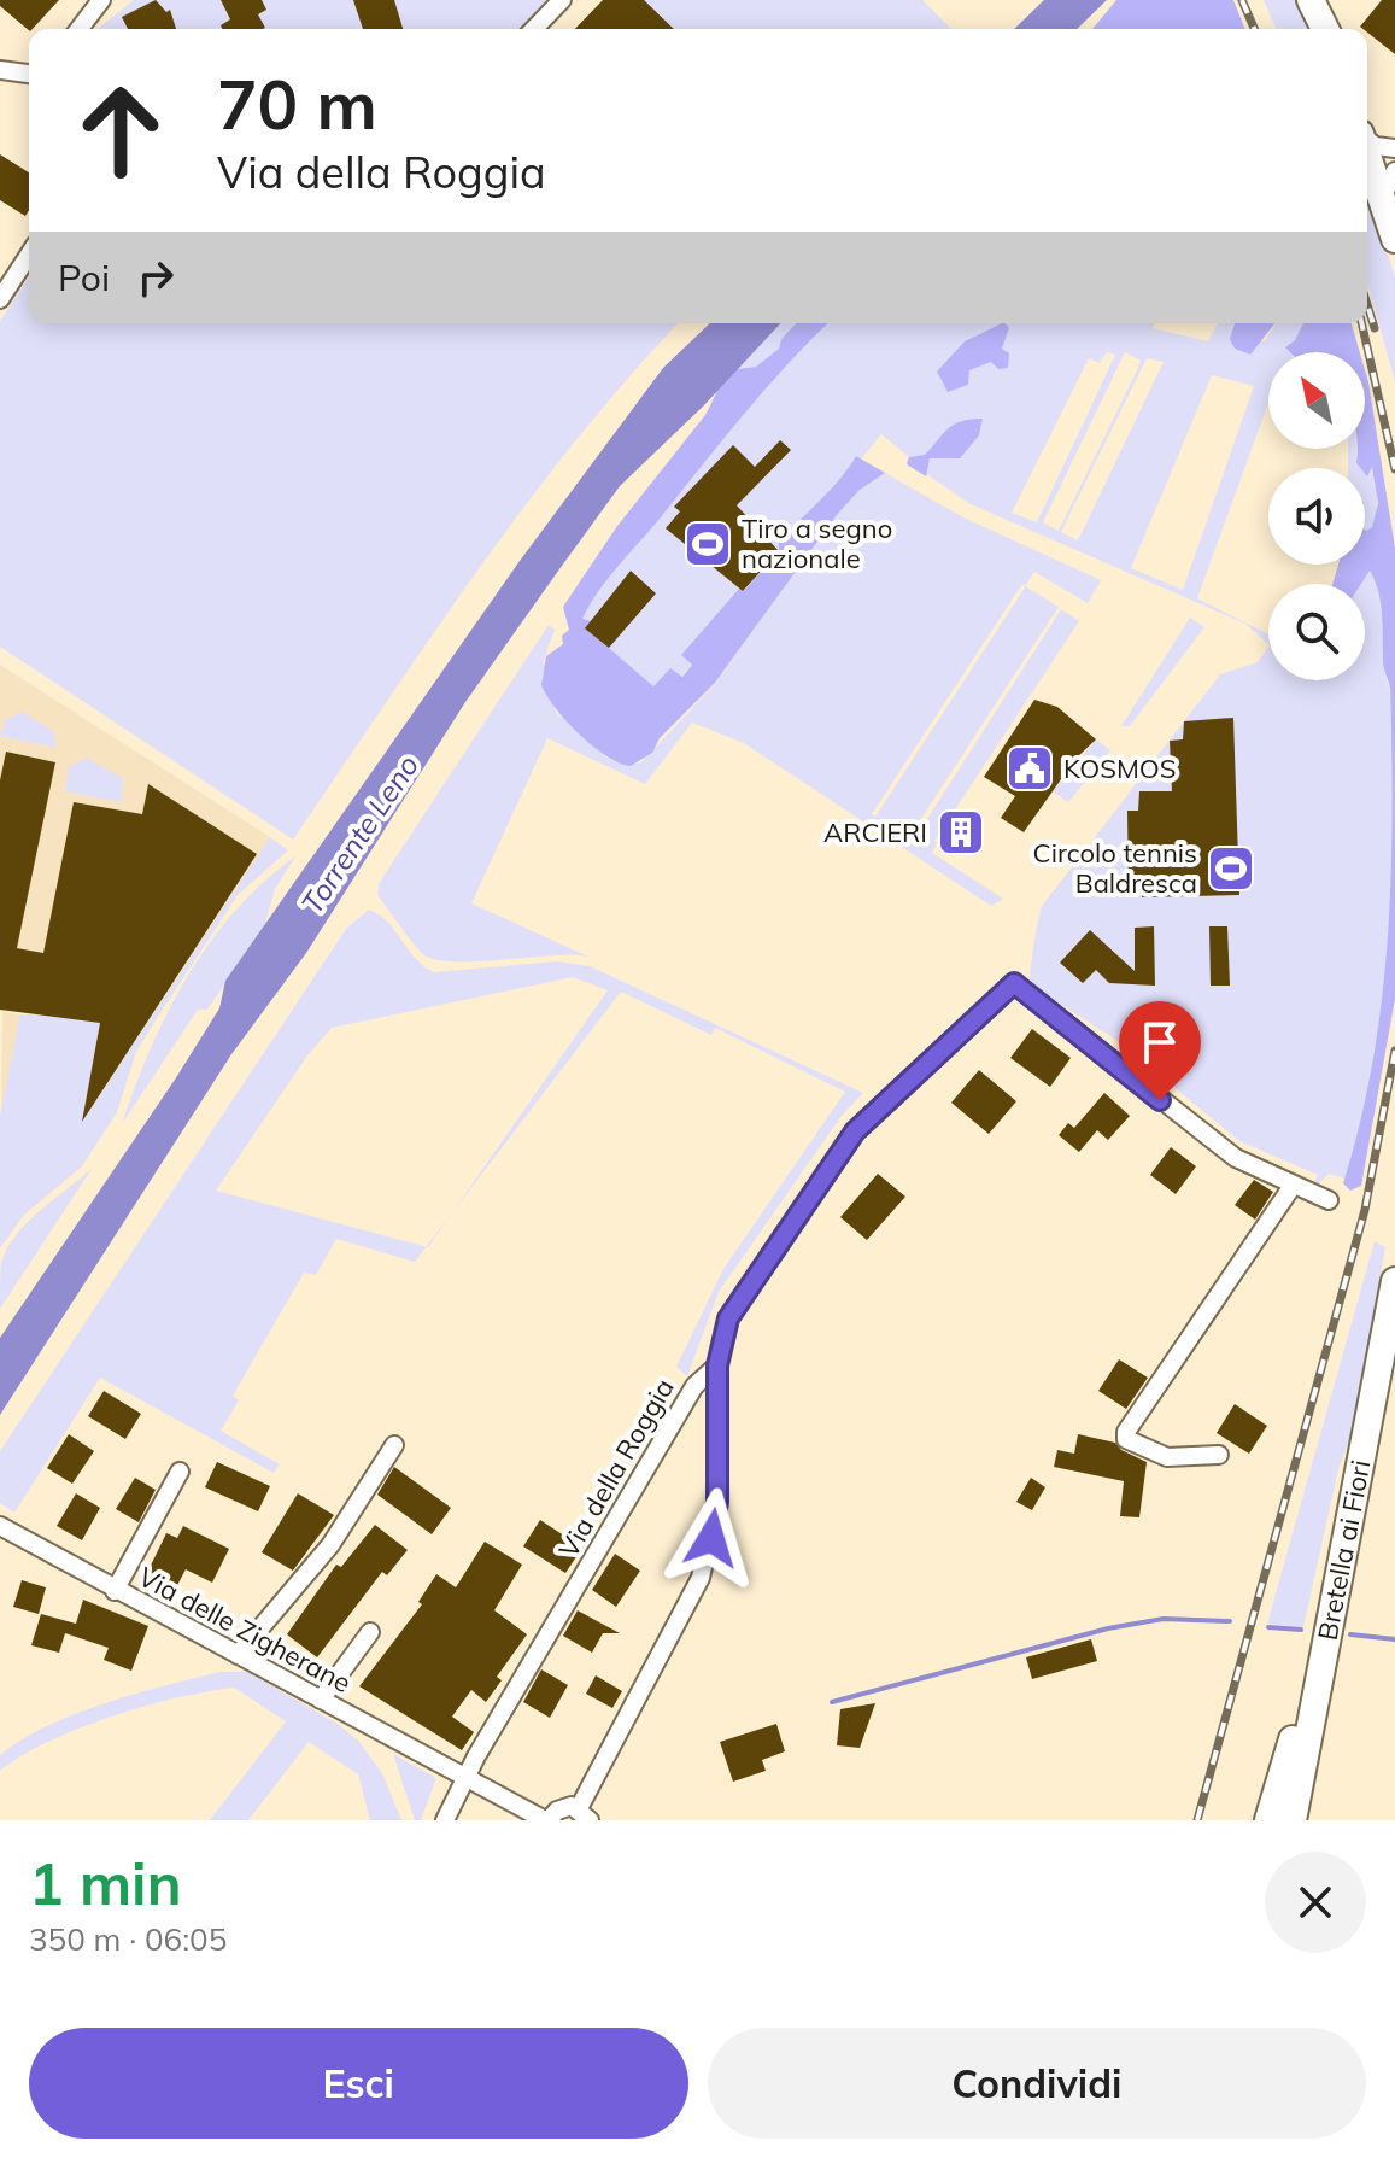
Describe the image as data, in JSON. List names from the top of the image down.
{
  "streets": {
    "main road": ["Bretella ai Fiori"],
    "street": ["Via della Roggia", "Via delle Zigherane"]
  },
  "crossings": [
    ["Via della Roggia", "Via delle Zigherane"]
  ],
  "water": ["Torrente Leno"],
  "places": {
    "sports": ["Tiro a segno nazionale", "Circolo tennis Baldresca"],
    "public building": ["KOSMOS"],
    "building": ["ARCIERI"]
  },
  "north": "top left",
  "page": {
    "turn": ["70 m", "Via della Roggia"],
    "then": "Poi",
    "heading": ["1 min", "350 m · 06:05"],
    "buttons": ["Esci", "Condividi"]
  }
}
